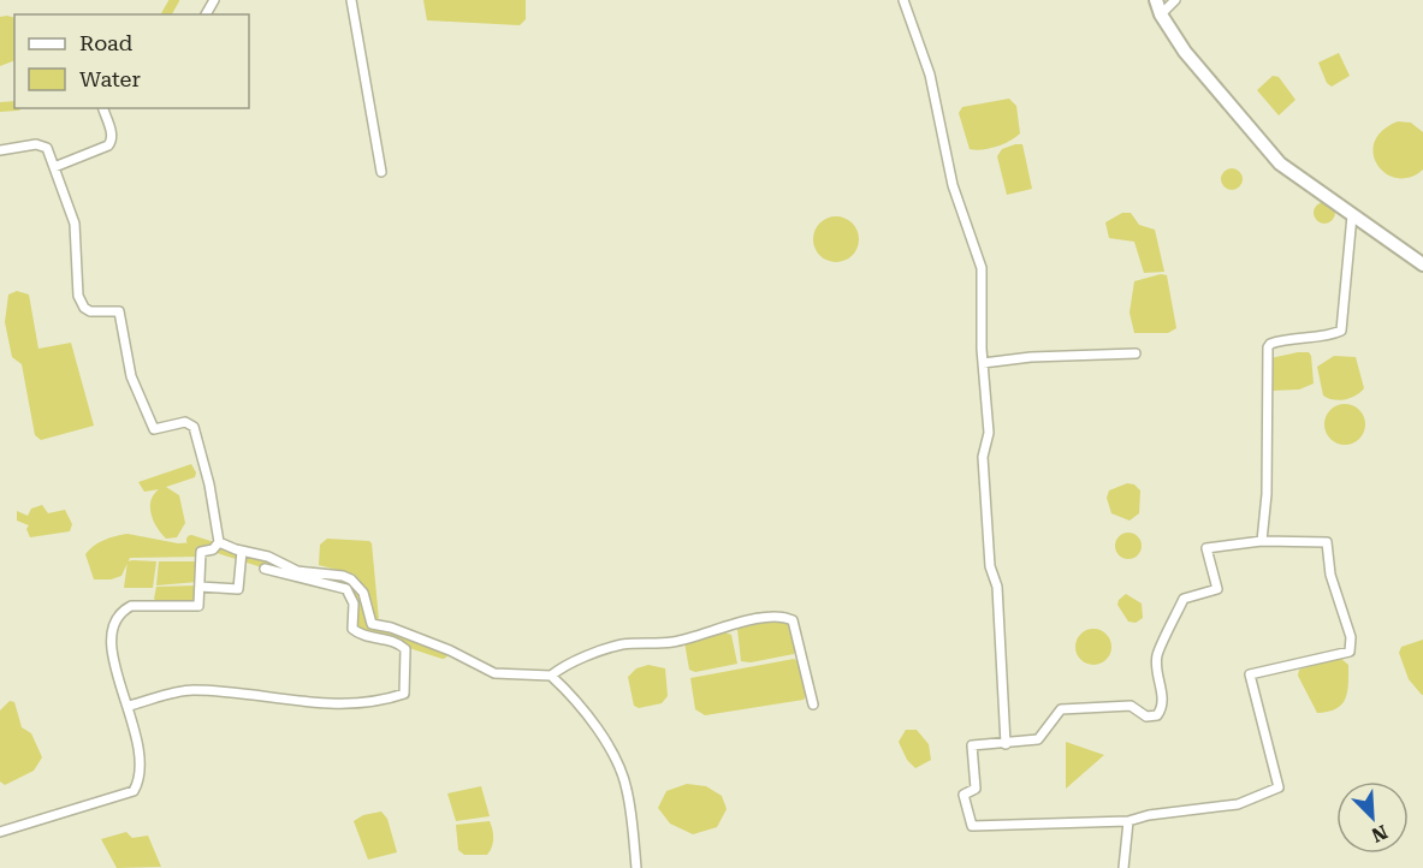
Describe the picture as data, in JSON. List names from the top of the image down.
{
  "legend": ["Road", "Water"],
  "north": "bottom right"
}
